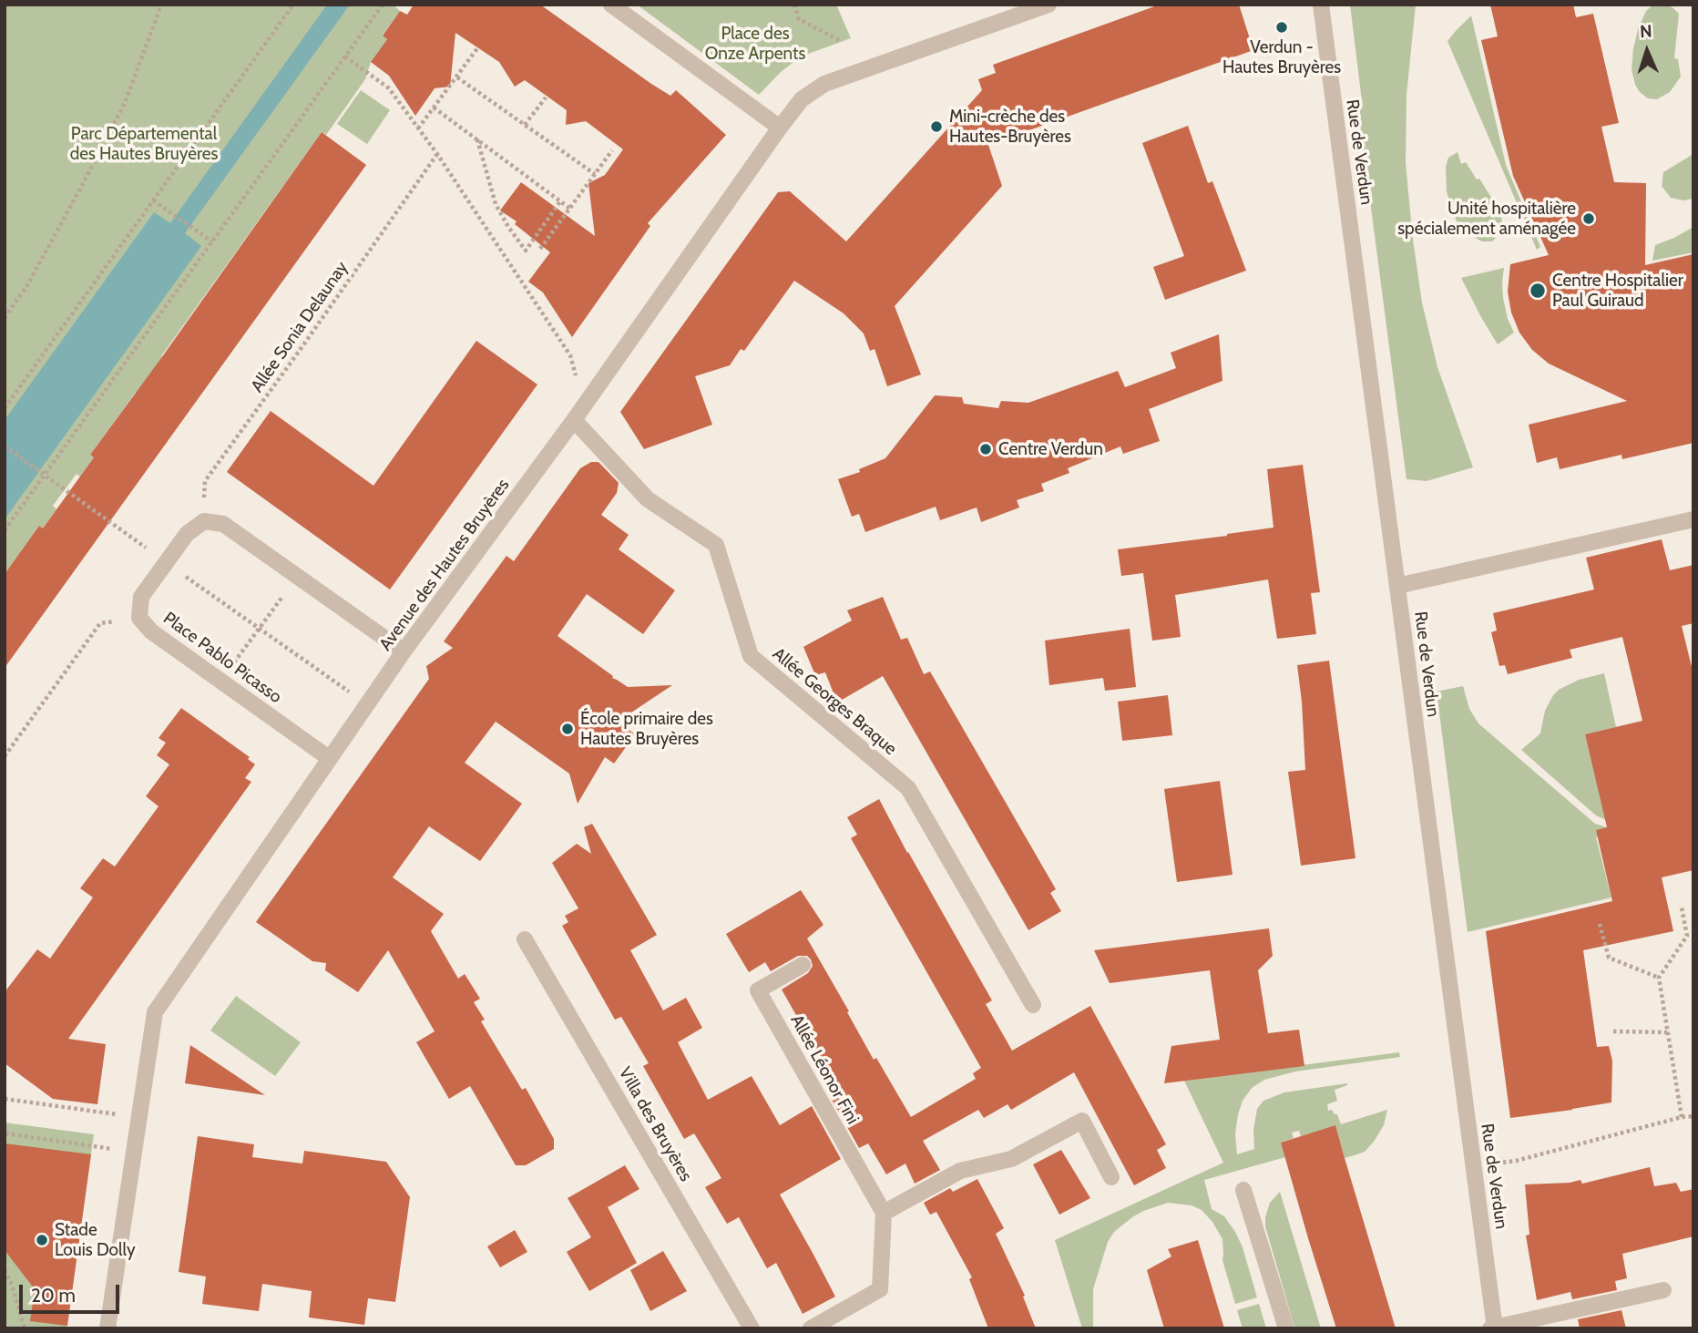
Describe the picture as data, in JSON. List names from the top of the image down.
{
  "streets": {
    "street": [
      "Rue de Verdun",
      "Avenue des Hautes Bruyères",
      "Place Pablo Picasso",
      "Allée Georges Braque",
      "Allée Léonor Fini",
      "Villa des Bruyères"
    ],
    "path": ["Allée Sonia Delaunay"]
  },
  "crossings": [
    ["Allée Sonia Delaunay", "Place Pablo Picasso"],
    ["Avenue des Hautes Bruyères", "Place Pablo Picasso"],
    ["Avenue des Hautes Bruyères", "Allée Georges Braque"]
  ],
  "parks": ["Place des Onze Arpents", "Parc Départemental des Hautes Bruyères"],
  "places": [
    "Verdun - Hautes Bruyères",
    "Mini-crèche des Hautes-Bruyères",
    "Unité hospitalière spécialement aménagée",
    "Centre Hospitalier Paul Guiraud",
    "Centre Verdun",
    "École primaire des Hautes Bruyères",
    "Stade Louis Dolly"
  ],
  "scale_bar": "20 m",
  "north": "top"
}
